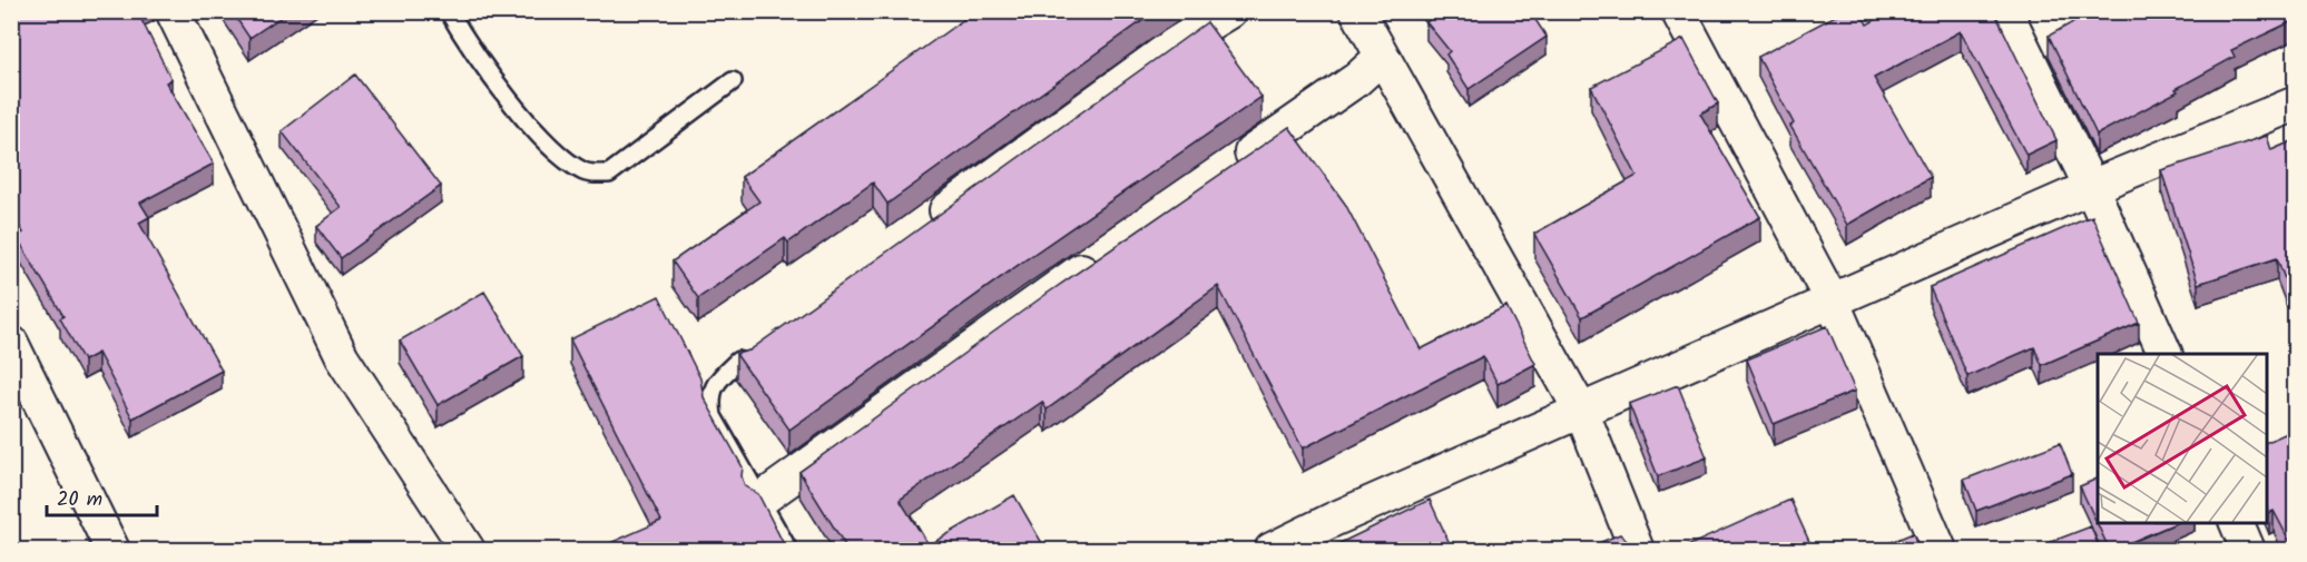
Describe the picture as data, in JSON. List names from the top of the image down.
{
  "scale_bar": "20 m"
}
